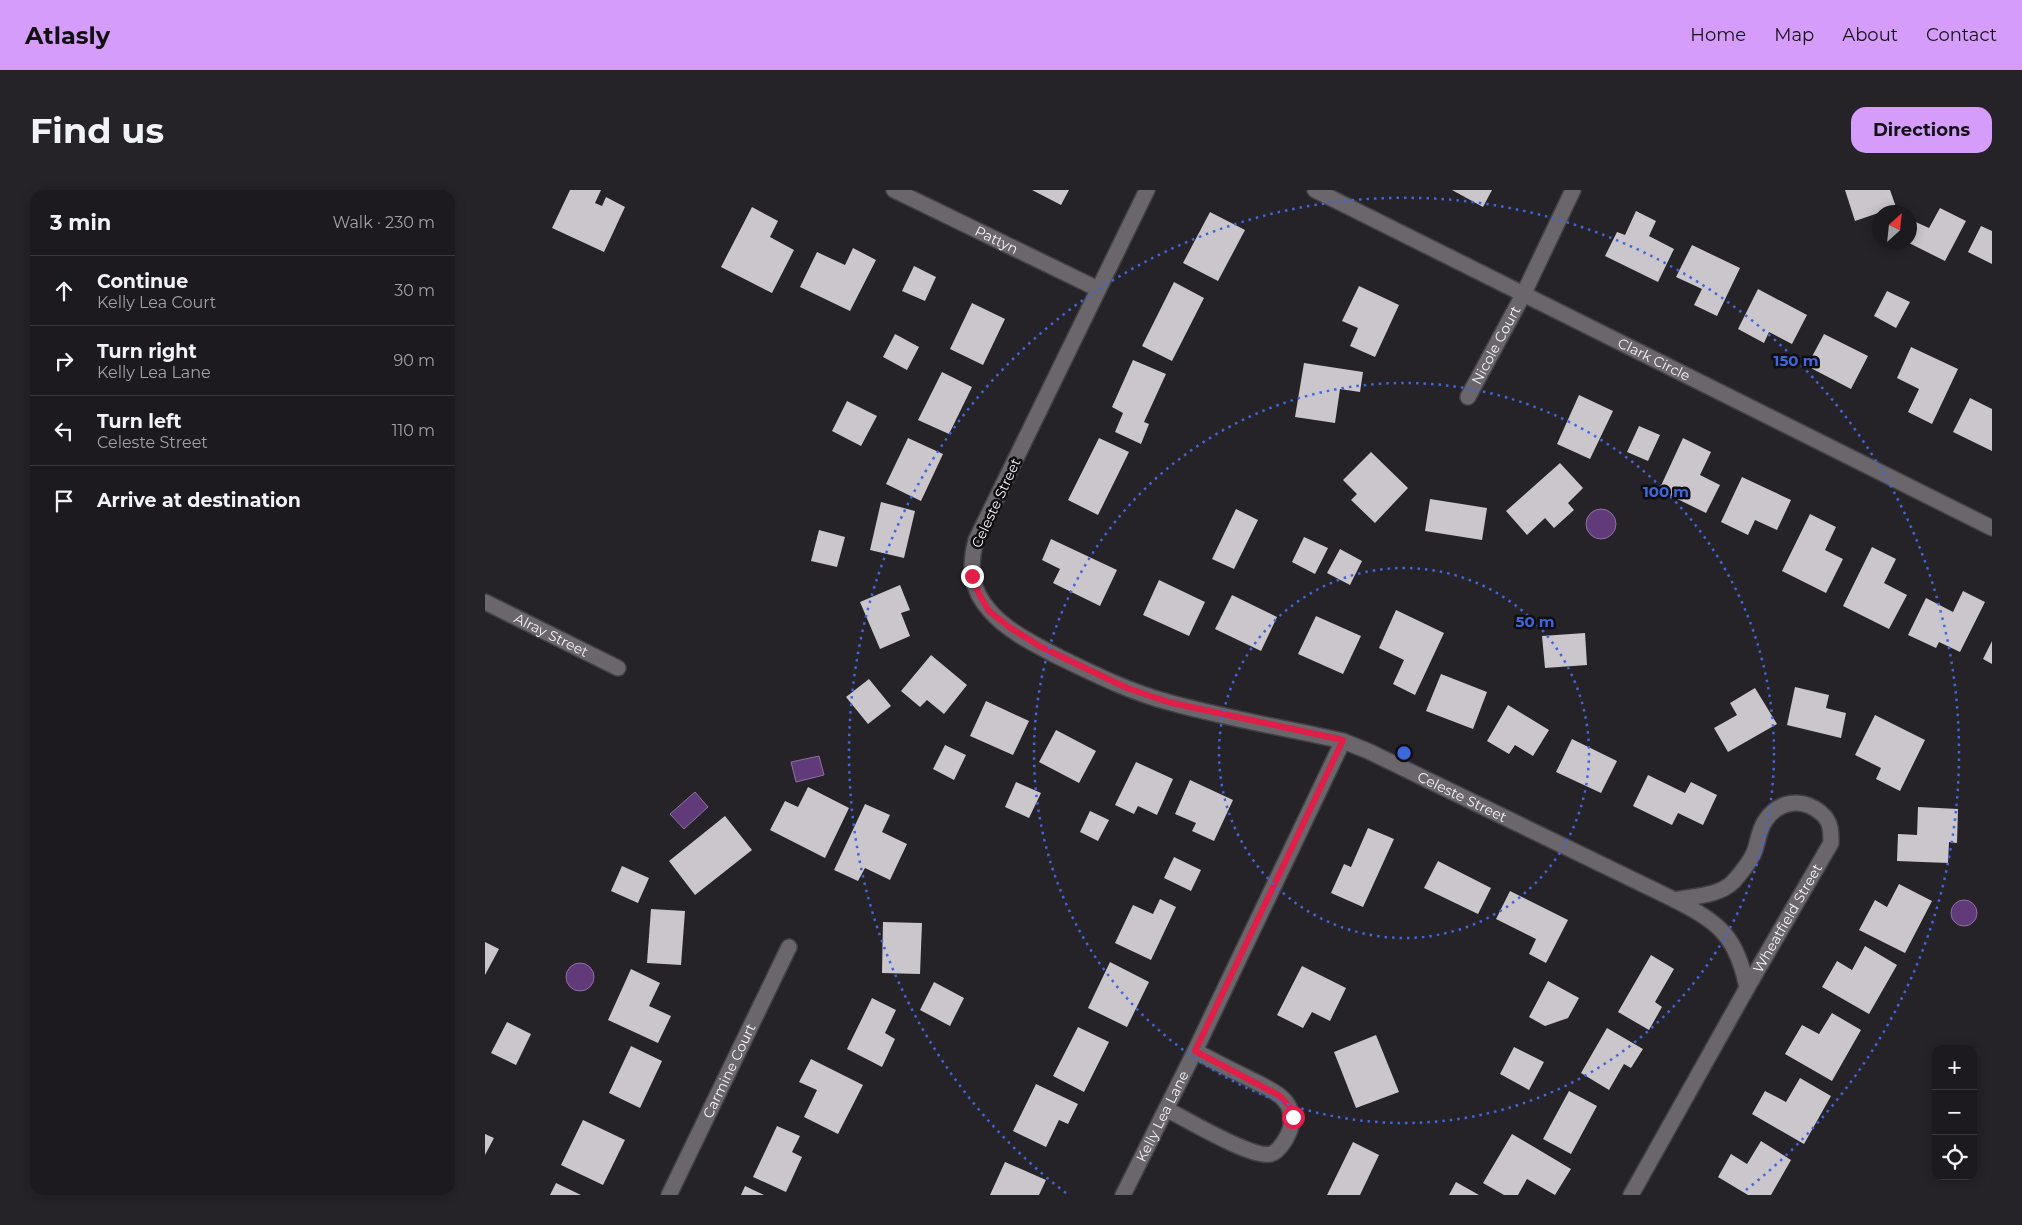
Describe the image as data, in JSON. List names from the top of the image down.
{
  "streets": {
    "street": [
      "Pattyn",
      "Nicole Court",
      "Clark Circle",
      "Celeste Street",
      "Alray Street",
      "Wheatfield Street",
      "Carmine Court",
      "Kelly Lea Lane"
    ]
  },
  "crossings": [
    ["Pattyn", "Celeste Street"],
    ["Nicole Court", "Clark Circle"],
    ["Celeste Street", "Wheatfield Street"],
    ["Celeste Street", "Kelly Lea Lane"]
  ],
  "north": "top right",
  "page": {
    "header": "Atlasly",
    "nav": [
      "Home",
      "Map",
      "About",
      "Contact"
    ],
    "buttons": "Directions",
    "title": "Find us",
    "heading": ["3 min", "Walk · 230 m"],
    "list": [
      ["Continue", "Kelly Lea Court", "30 m"],
      ["Turn right", "Kelly Lea Lane", "90 m"],
      ["Turn left", "Celeste Street", "110 m"],
      "Arrive at destination"
    ],
    "map_buttons": ["+", "−"]
  },
  "rings": ["150 m", "100 m", "50 m"]
}
